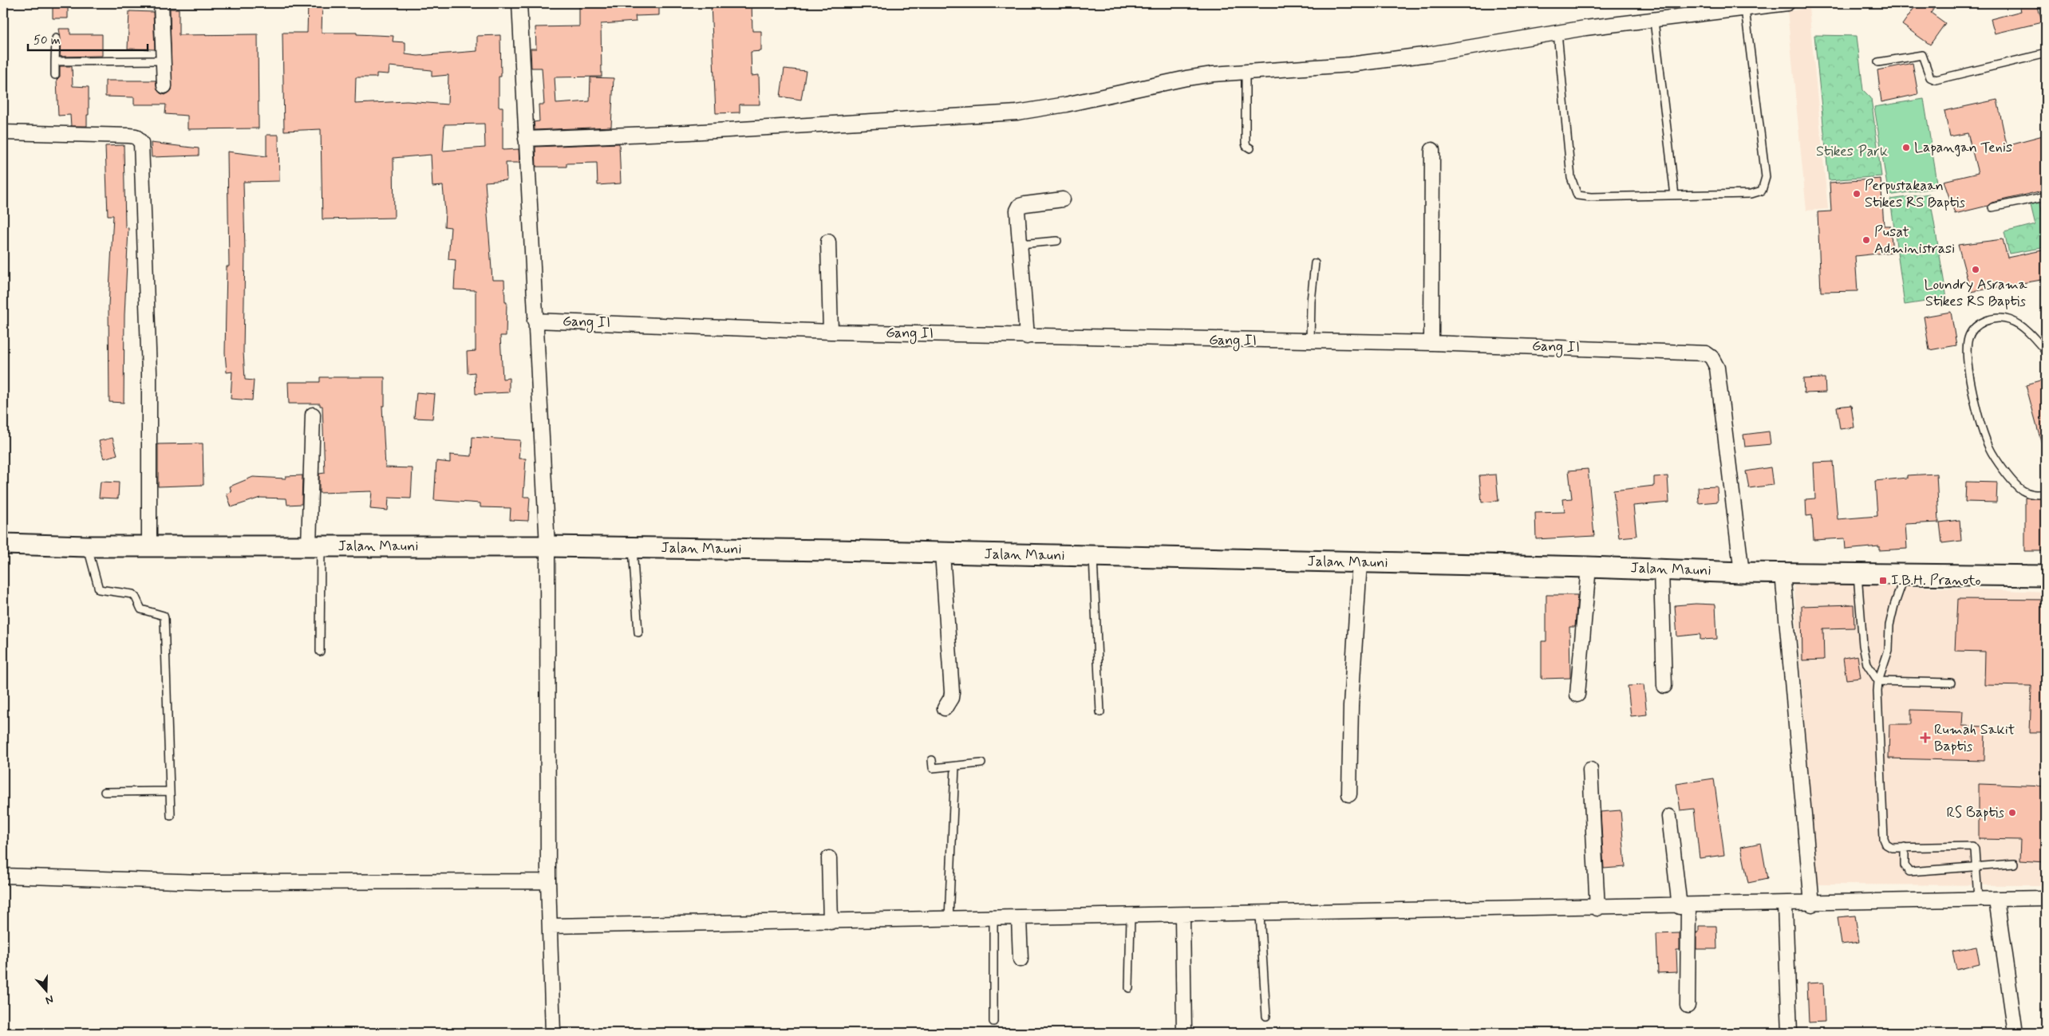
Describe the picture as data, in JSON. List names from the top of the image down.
{
  "streets": {
    "main road": ["Jalan Mauni"],
    "street": ["Gang II"]
  },
  "crossings": [
    ["Gang II", "Jalan Mauni"]
  ],
  "parks": ["Stikes Park"],
  "places": {
    "other": [
      "Lapangan Tenis",
      "Perpustakaan Stikes RS Baptis",
      "Pusat Administrasi",
      "Loundry Asrama Stikes RS Baptis",
      "RS Baptis"
    ],
    "transit": ["I.B.H. Pranoto"],
    "health": ["Rumah Sakit Baptis"]
  },
  "scale_bar": "50 m",
  "north": "bottom"
}
